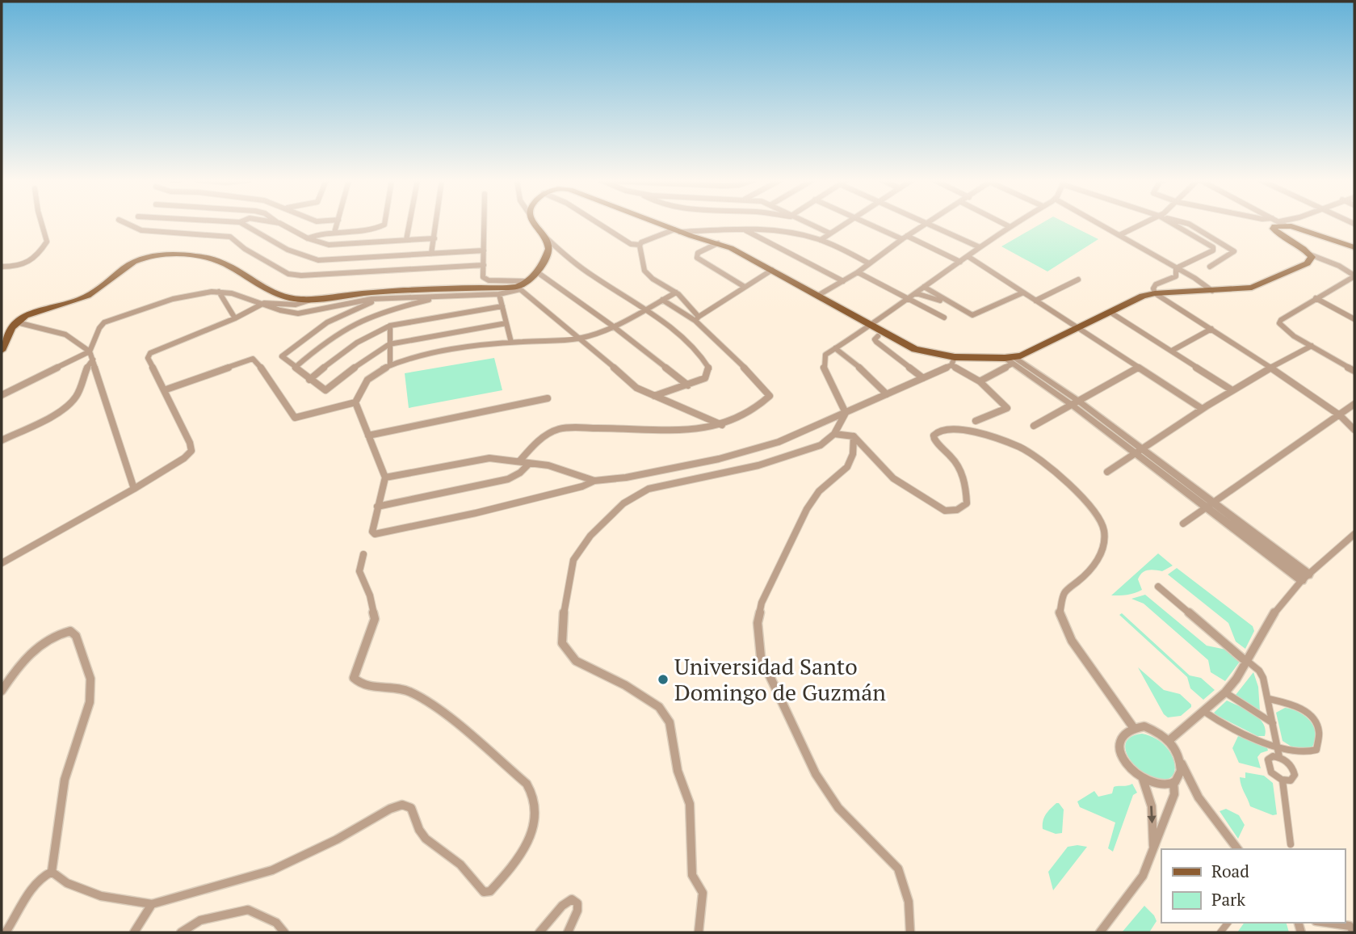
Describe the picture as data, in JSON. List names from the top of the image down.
{
  "places": ["Universidad Santo Domingo de Guzmán"],
  "legend": ["Road", "Park"]
}
